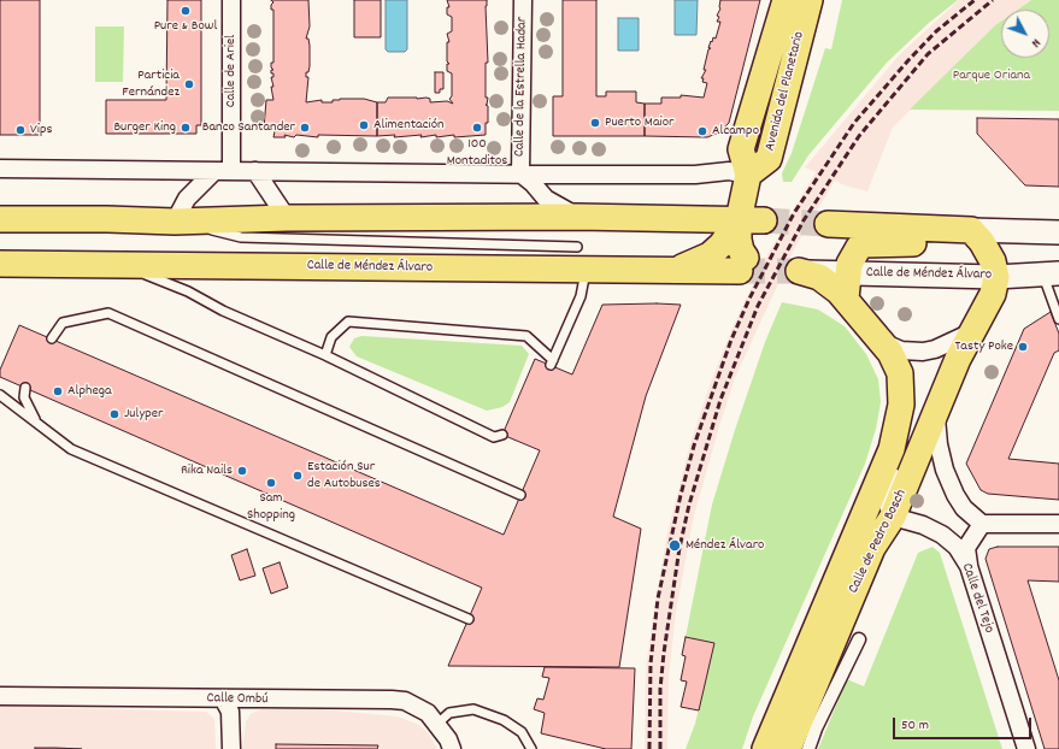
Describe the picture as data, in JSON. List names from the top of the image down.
{
  "streets": {
    "main road": ["Avenida del Planetario", "Calle de Méndez Álvaro", "Calle de Pedro Bosch"],
    "street": [
      "Calle de Ariel",
      "Calle de la Estrella Hadar",
      "Calle del Tejo",
      "Calle Ombú"
    ]
  },
  "crossings": [
    ["Avenida del Planetario", "Calle de Méndez Álvaro"],
    ["Calle de Méndez Álvaro", "Calle de Pedro Bosch"],
    ["Calle de Pedro Bosch", "Calle del Tejo"]
  ],
  "parks": ["Parque Oriana"],
  "places": [
    "Pure & Bowl",
    "Particia Fernández",
    "Puerto Maior",
    "Alimentación",
    "Burger King",
    "Banco Santander",
    "100 Montaditos",
    "Vips",
    "Alcampo",
    "Tasty Poke",
    "Alphega",
    "Julyper",
    "Rika Nails",
    "Estación Sur de Autobuses",
    "Sam Shopping",
    "Méndez Álvaro"
  ],
  "scale_bar": "50 m",
  "north": "bottom right"
}
